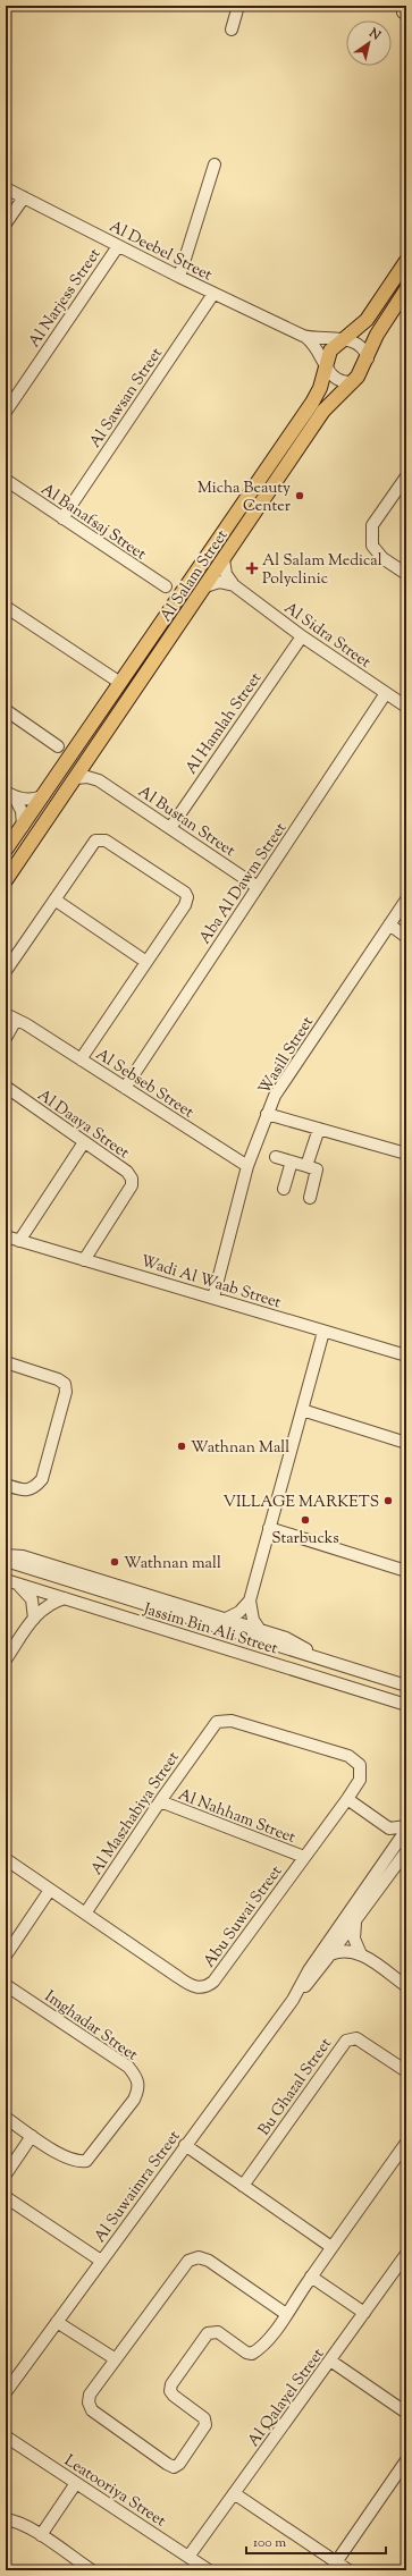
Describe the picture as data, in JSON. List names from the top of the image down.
{
  "streets": {
    "main road": ["Al Salam Street"],
    "street": [
      "Al Deebel Street",
      "Al Narjess Street",
      "Al Sawsan Street",
      "Al Banafsaj Street",
      "Al Sidra Street",
      "Al Hamlah Street",
      "Al Bustan Street",
      "Aba Al Dawm Street",
      "Wasill Street",
      "Al Sebseb Street",
      "Al Daaya Street",
      "Wadi Al Waab Street",
      "Jassim Bin Ali Street",
      "Al Maszhabiya Street",
      "Al Nahham Street",
      "Abu Suwai Street",
      "Imghadar Street",
      "Bu Ghazal Street",
      "Al Suwaimra Street",
      "Al Qalayel Street",
      "Leatooriya Street"
    ]
  },
  "crossings": [
    ["Al Deebel Street", "Al Narjess Street"],
    ["Al Deebel Street", "Al Sawsan Street"],
    ["Al Deebel Street", "Al Salam Street"],
    ["Al Sawsan Street", "Al Banafsaj Street"],
    ["Al Salam Street", "Al Sidra Street"],
    ["Al Salam Street", "Al Bustan Street"],
    ["Al Sidra Street", "Al Hamlah Street"],
    ["Al Sidra Street", "Aba Al Dawm Street"],
    ["Al Hamlah Street", "Al Bustan Street"],
    ["Al Bustan Street", "Aba Al Dawm Street"],
    ["Aba Al Dawm Street", "Al Sebseb Street"],
    ["Wasill Street", "Al Sebseb Street"],
    ["Wasill Street", "Wadi Al Waab Street"],
    ["Al Daaya Street", "Wadi Al Waab Street"],
    ["Al Maszhabiya Street", "Al Nahham Street"],
    ["Al Maszhabiya Street", "Abu Suwai Street"],
    ["Al Nahham Street", "Abu Suwai Street"],
    ["Al Qalayel Street", "Leatooriya Street"]
  ],
  "places": {
    "other": [
      "Micha Beauty Center",
      "Wathnan Mall",
      "VILLAGE MARKETS",
      "Starbucks",
      "Wathnan mall"
    ],
    "health": ["Al Salam Medical Polyclinic"]
  },
  "scale_bar": "100 m",
  "north": "top right"
}
